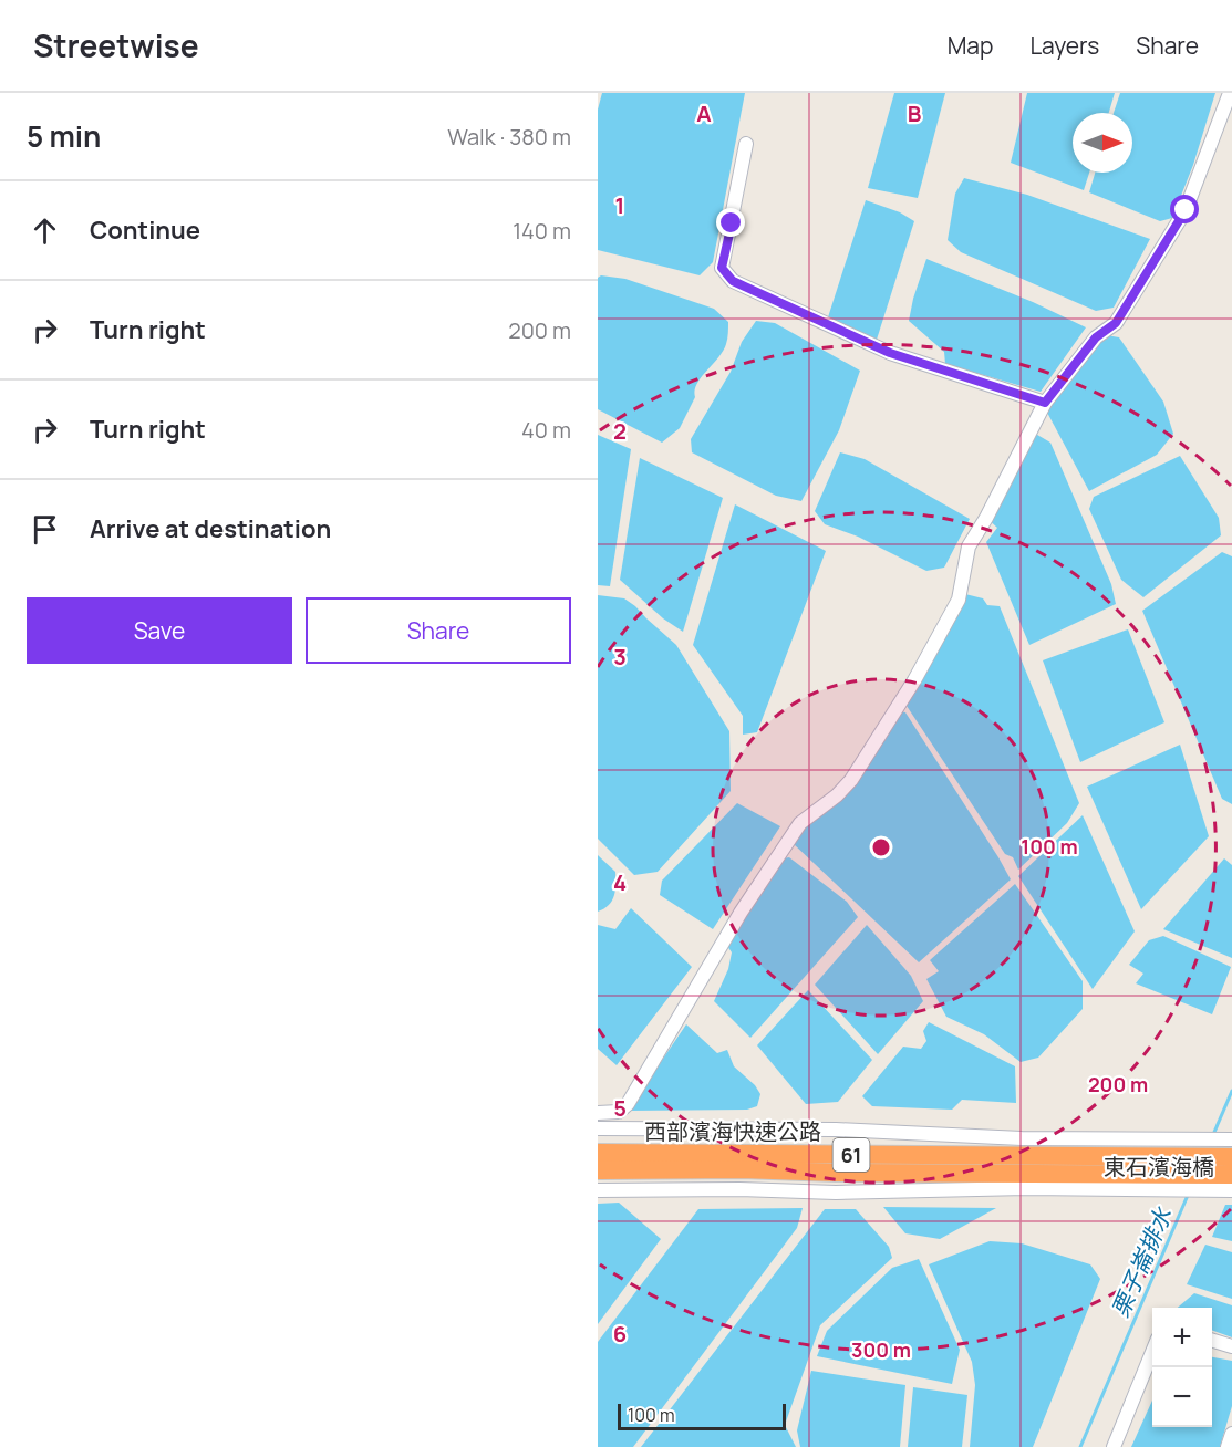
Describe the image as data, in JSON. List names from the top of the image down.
{
  "streets": {
    "highway": ["西部濱海快速公路", "61", "東石濱海橋"]
  },
  "crossings": [
    ["西部濱海快速公路", "東石濱海橋"]
  ],
  "water": ["栗子崙排水"],
  "scale_bar": "100 m",
  "north": "right",
  "page": {
    "header": "Streetwise",
    "nav": ["Map", "Layers", "Share"],
    "heading": ["5 min", "Walk · 380 m"],
    "list": [
      ["Continue", "140 m"],
      ["Turn right", "200 m"],
      ["Turn right", "40 m"],
      "Arrive at destination"
    ],
    "buttons": ["Save", "Share"],
    "map_buttons": ["+", "−"],
    "scale": "100 m"
  },
  "grid": {
    "columns": ["A", "B"],
    "rows": [
      "1",
      "2",
      "3",
      "4",
      "5",
      "6"
    ]
  },
  "rings": ["100 m", "200 m", "300 m"]
}
